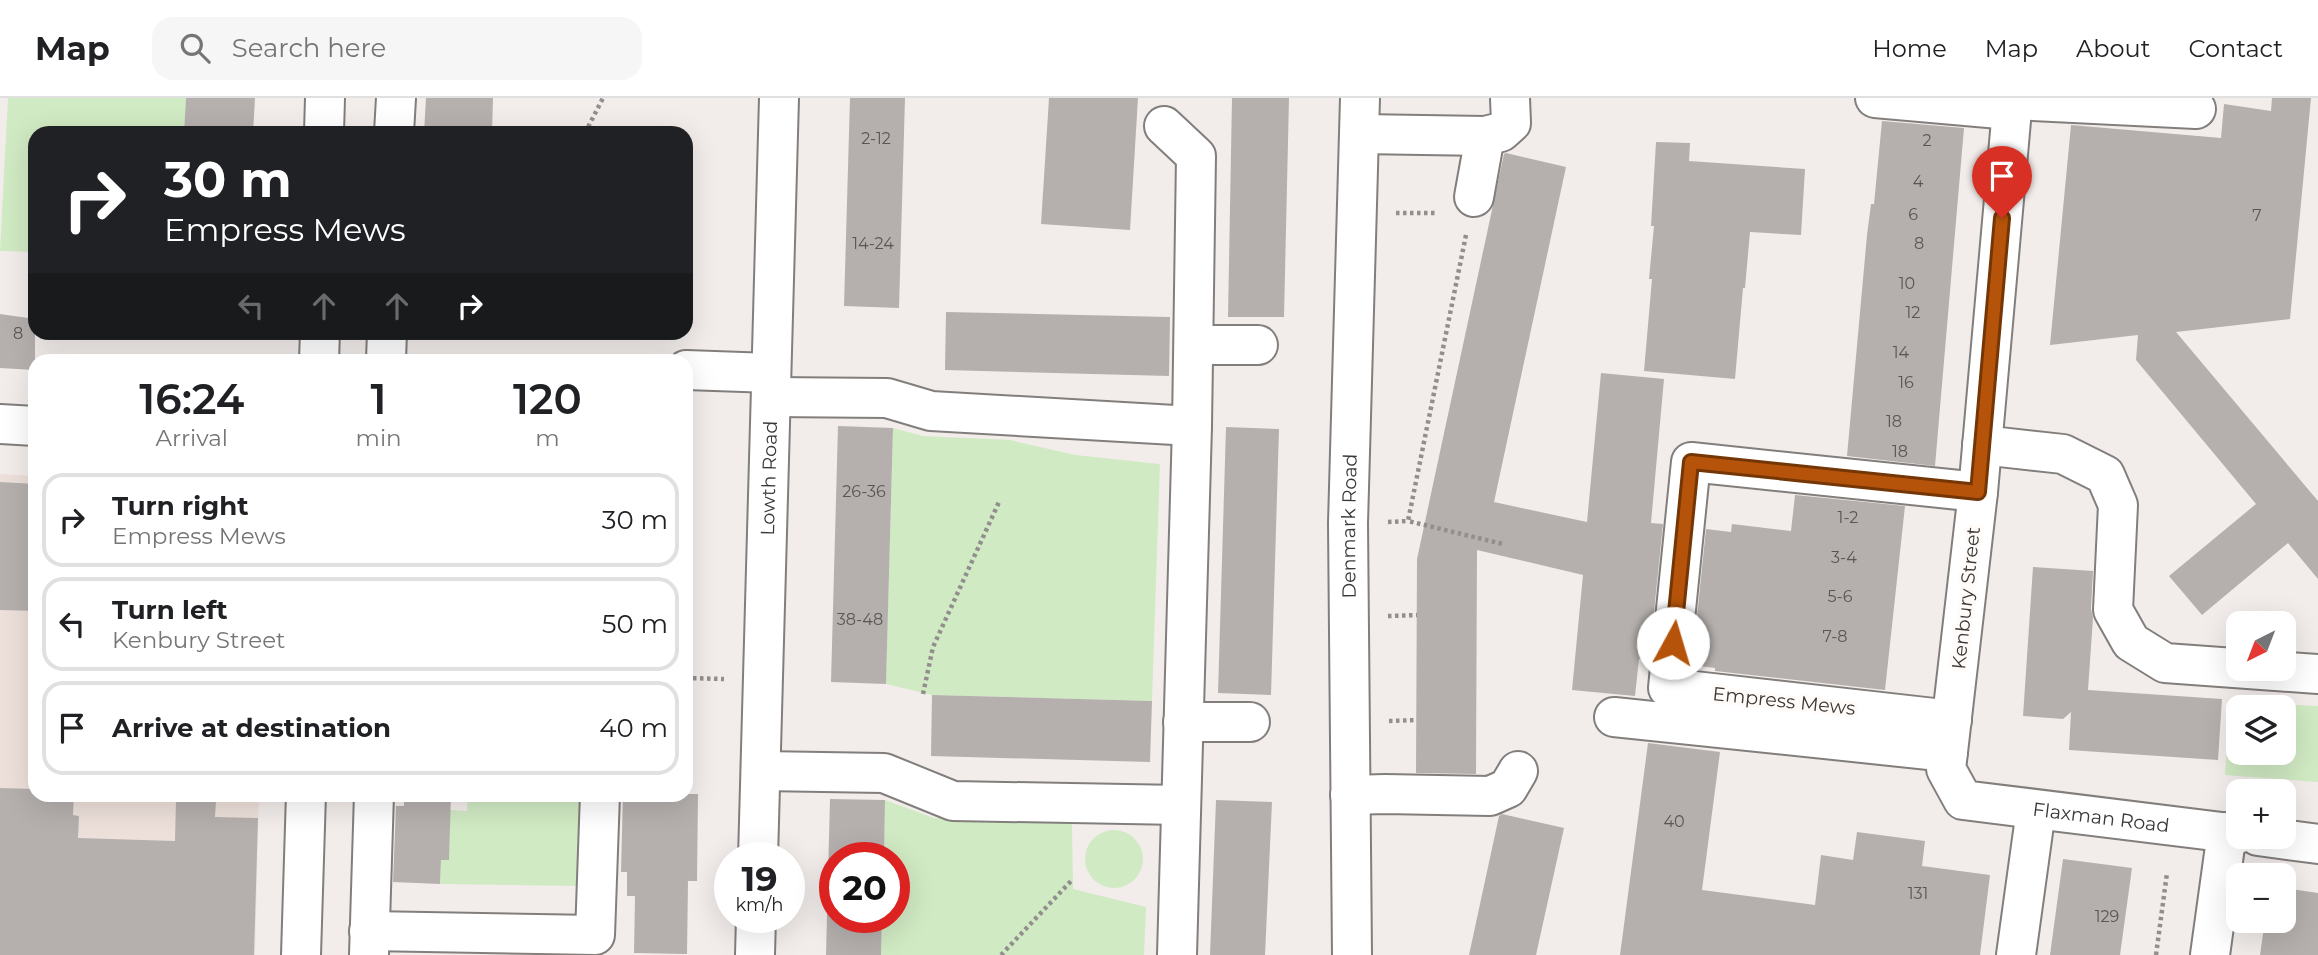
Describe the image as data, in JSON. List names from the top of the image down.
{
  "streets": {
    "street": [
      "Lowth Road",
      "Denmark Road",
      "Kenbury Street",
      "Empress Mews",
      "Flaxman Road"
    ]
  },
  "crossings": [
    ["Kenbury Street", "Empress Mews"],
    ["Kenbury Street", "Flaxman Road"]
  ],
  "house_numbers": [
    "2-12",
    "2",
    "4",
    "6",
    "7",
    "14-24",
    "8",
    "10",
    "12",
    "8",
    "14",
    "16",
    "18",
    "18",
    "26-36",
    "1-2",
    "3-4",
    "5-6",
    "38-48",
    "7-8",
    "40",
    "131",
    "129"
  ],
  "north": "bottom left",
  "page": {
    "header": "Map",
    "search": "Search here",
    "nav": [
      "Home",
      "Map",
      "About",
      "Contact"
    ],
    "turn": ["30 m", "Empress Mews"],
    "eta": [
      "16:24",
      "Arrival",
      "1",
      "min",
      "120",
      "m"
    ],
    "list": [
      {
        "name": "Turn right",
        "note": "Empress Mews",
        "value": "30 m"
      },
      {
        "name": "Turn left",
        "note": "Kenbury Street",
        "value": "50 m"
      },
      {
        "name": "Arrive at destination",
        "value": "40 m"
      }
    ],
    "map_buttons": ["+", "−"],
    "speed": "19 km/h",
    "limit": "20"
  }
}
